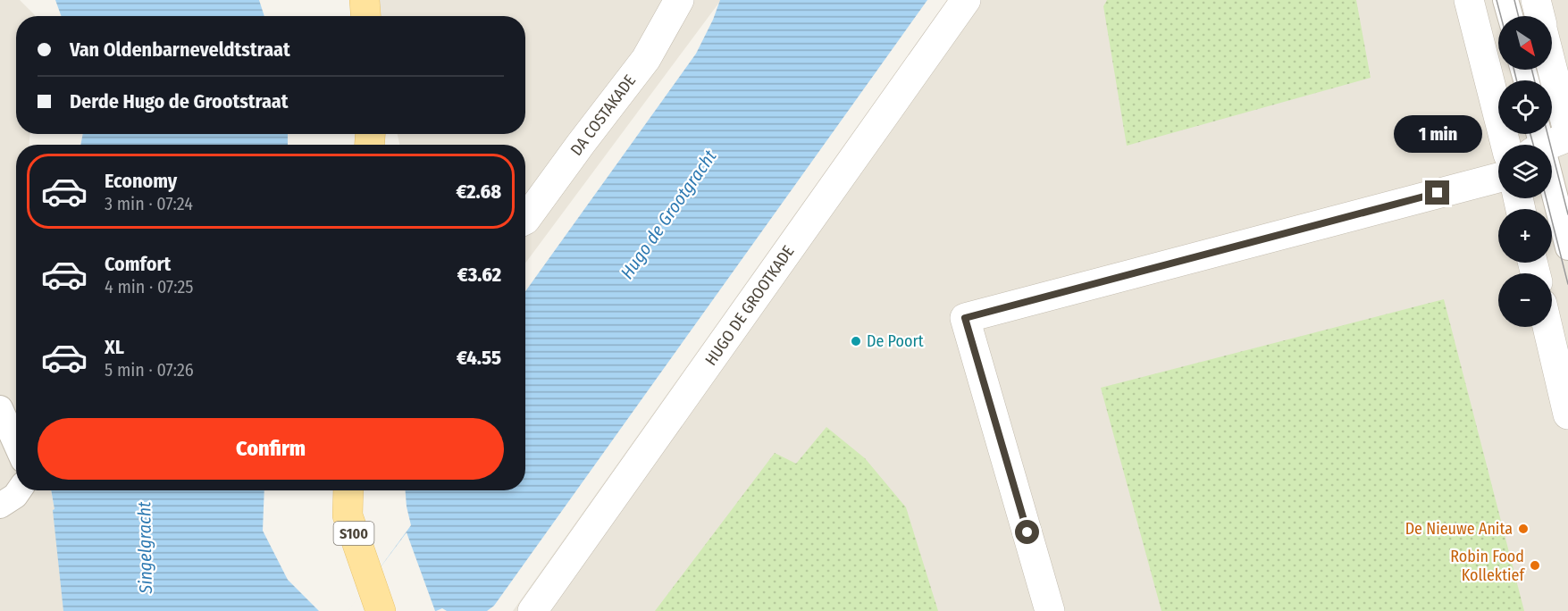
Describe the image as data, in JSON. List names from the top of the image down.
{
  "streets": {
    "main road": ["S100"],
    "street": ["DA COSTAKADE", "HUGO DE GROOTKADE"]
  },
  "water": ["Hugo de Grootgracht", "Singelgracht"],
  "places": ["De Poort", "De Nieuwe Anita", "Robin Food Kollektief"],
  "north": "bottom right",
  "page": {
    "map_buttons": ["+", "−"],
    "banner": ["Van Oldenbarneveldtstraat", "Derde Hugo de Grootstraat"],
    "bubble": "1 min",
    "list": [
      {
        "name": "Economy",
        "note": "3 min · 07:24",
        "value": "€2.68"
      },
      {
        "name": "Comfort",
        "note": "4 min · 07:25",
        "value": "€3.62"
      },
      {
        "name": "XL",
        "note": "5 min · 07:26",
        "value": "€4.55"
      }
    ],
    "buttons": "Confirm"
  }
}
